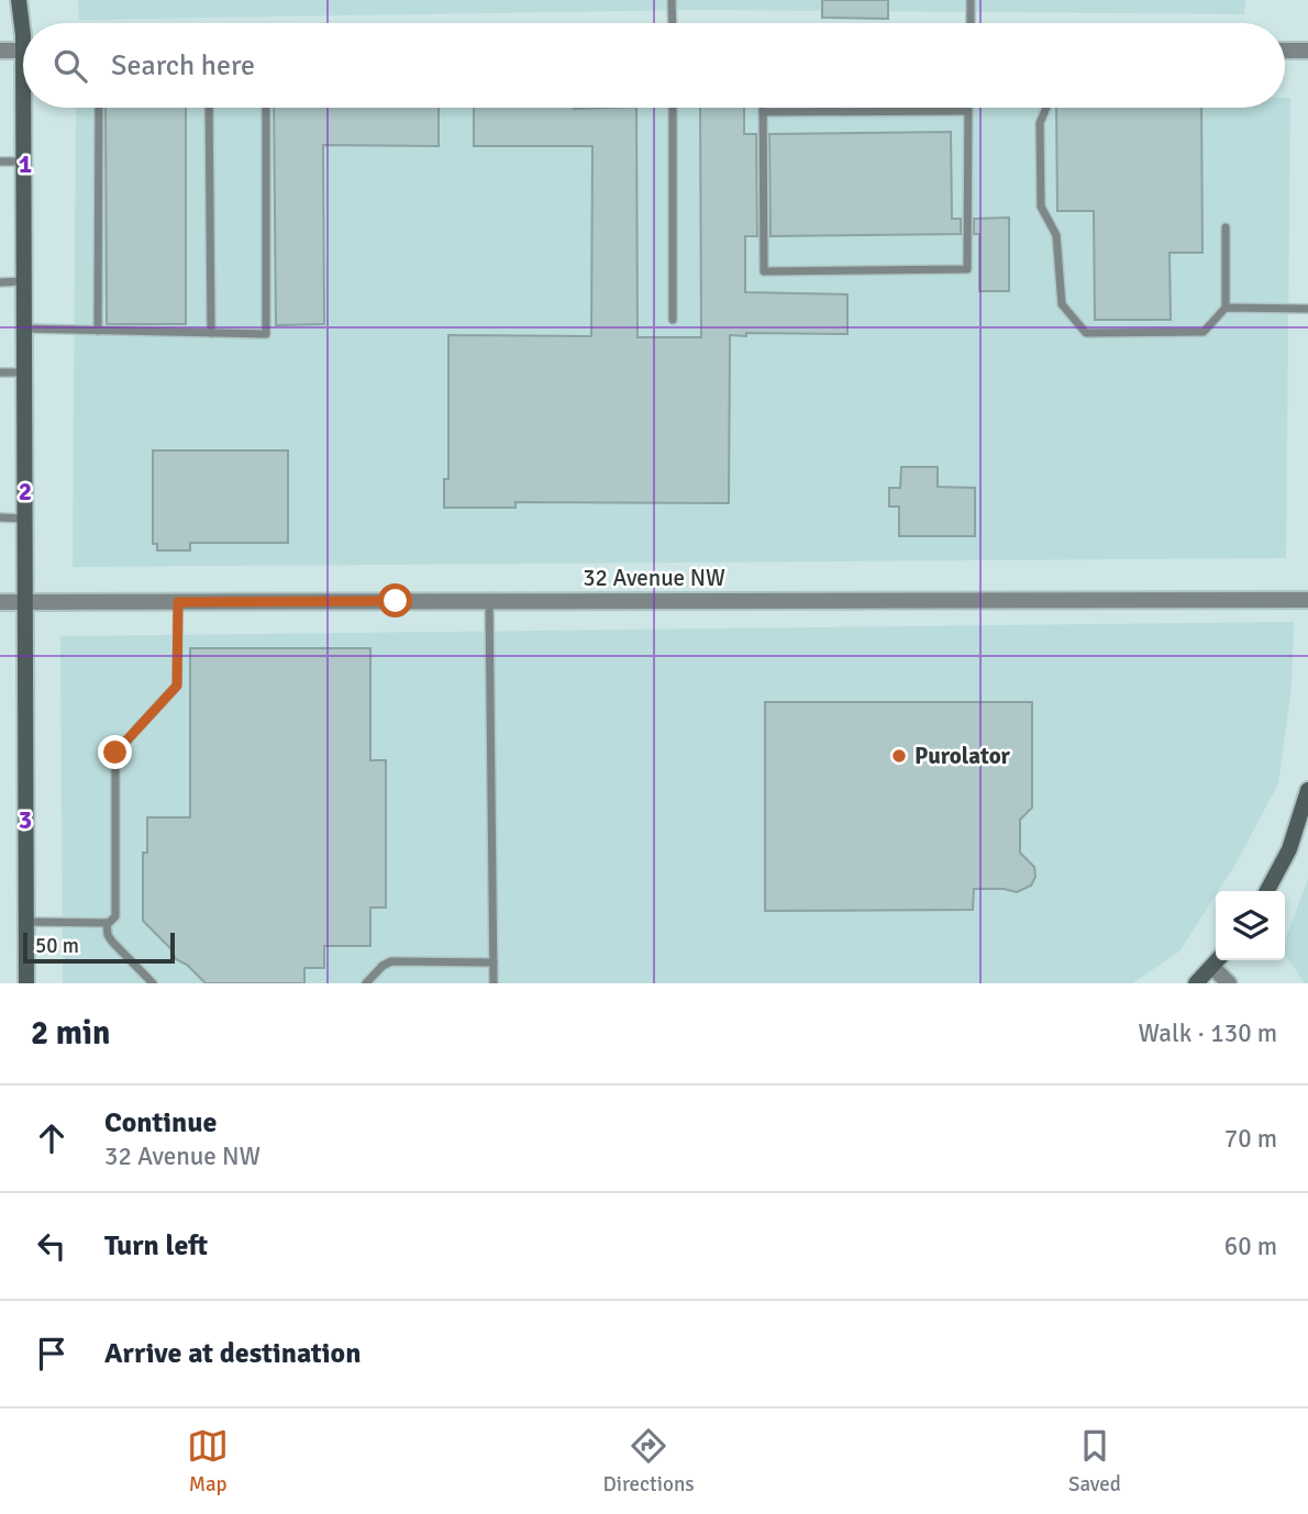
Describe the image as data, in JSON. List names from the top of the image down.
{
  "streets": {
    "street": ["32 Avenue NW"]
  },
  "places": ["Purolator"],
  "scale_bar": "50 m",
  "page": {
    "search": "Search here",
    "scale": "50 m",
    "heading": ["2 min", "Walk · 130 m"],
    "list": [
      ["Continue", "32 Avenue NW", "70 m"],
      ["Turn left", "60 m"],
      "Arrive at destination"
    ],
    "nav": ["Map", "Directions", "Saved"]
  },
  "grid": {
    "rows": ["1", "2", "3"]
  }
}
